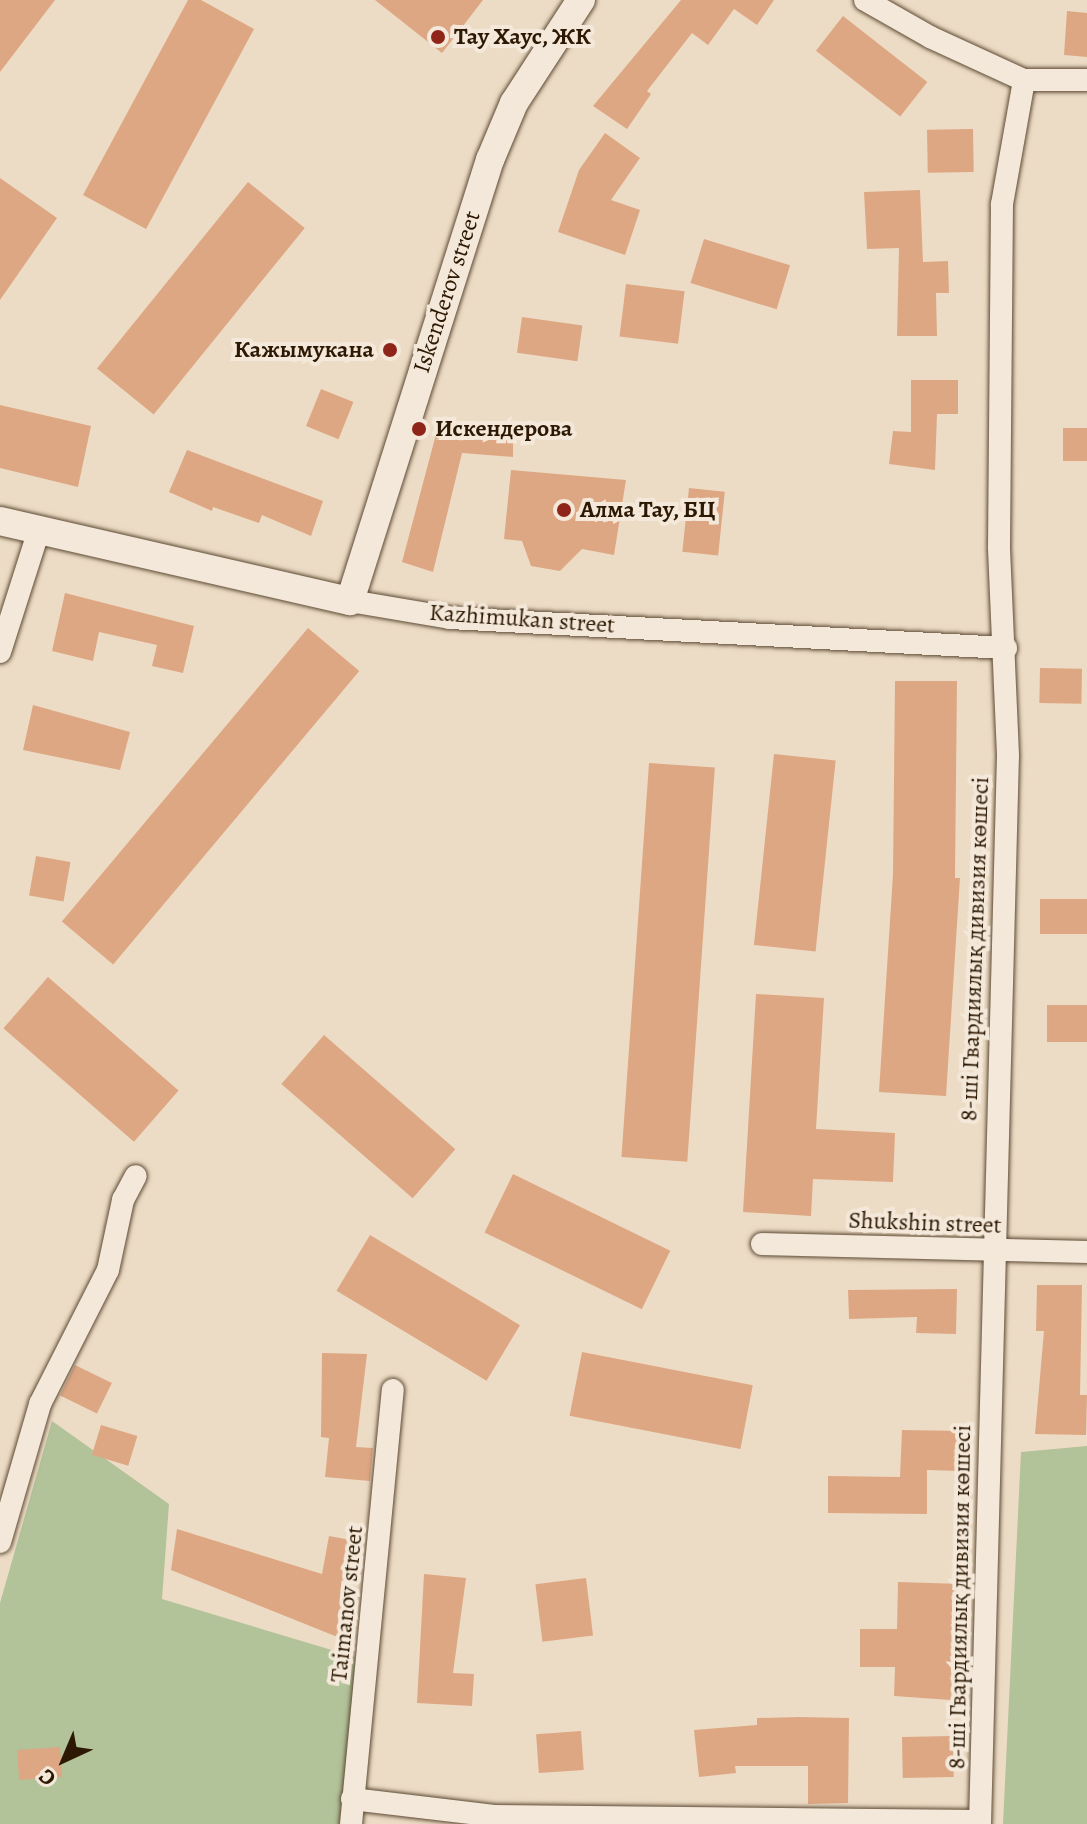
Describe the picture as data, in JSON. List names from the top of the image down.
{
  "streets": {
    "street": [
      "Iskenderov street",
      "Kazhimukan street",
      "8-ші Гвардиялық дивизия көшесі",
      "Shukshin street",
      "Taimanov street"
    ]
  },
  "crossings": [
    ["Iskenderov street", "Kazhimukan street"],
    ["Kazhimukan street", "8-ші Гвардиялық дивизия көшесі"],
    ["8-ші Гвардиялық дивизия көшесі", "Shukshin street"],
    ["8-ші Гвардиялық дивизия көшесі", "Taimanov street"]
  ],
  "places": [
    "Тау Хаус, ЖК",
    "Кажымукана",
    "Искендерова",
    "Алма Тау, БЦ"
  ],
  "north": "bottom left"
}
